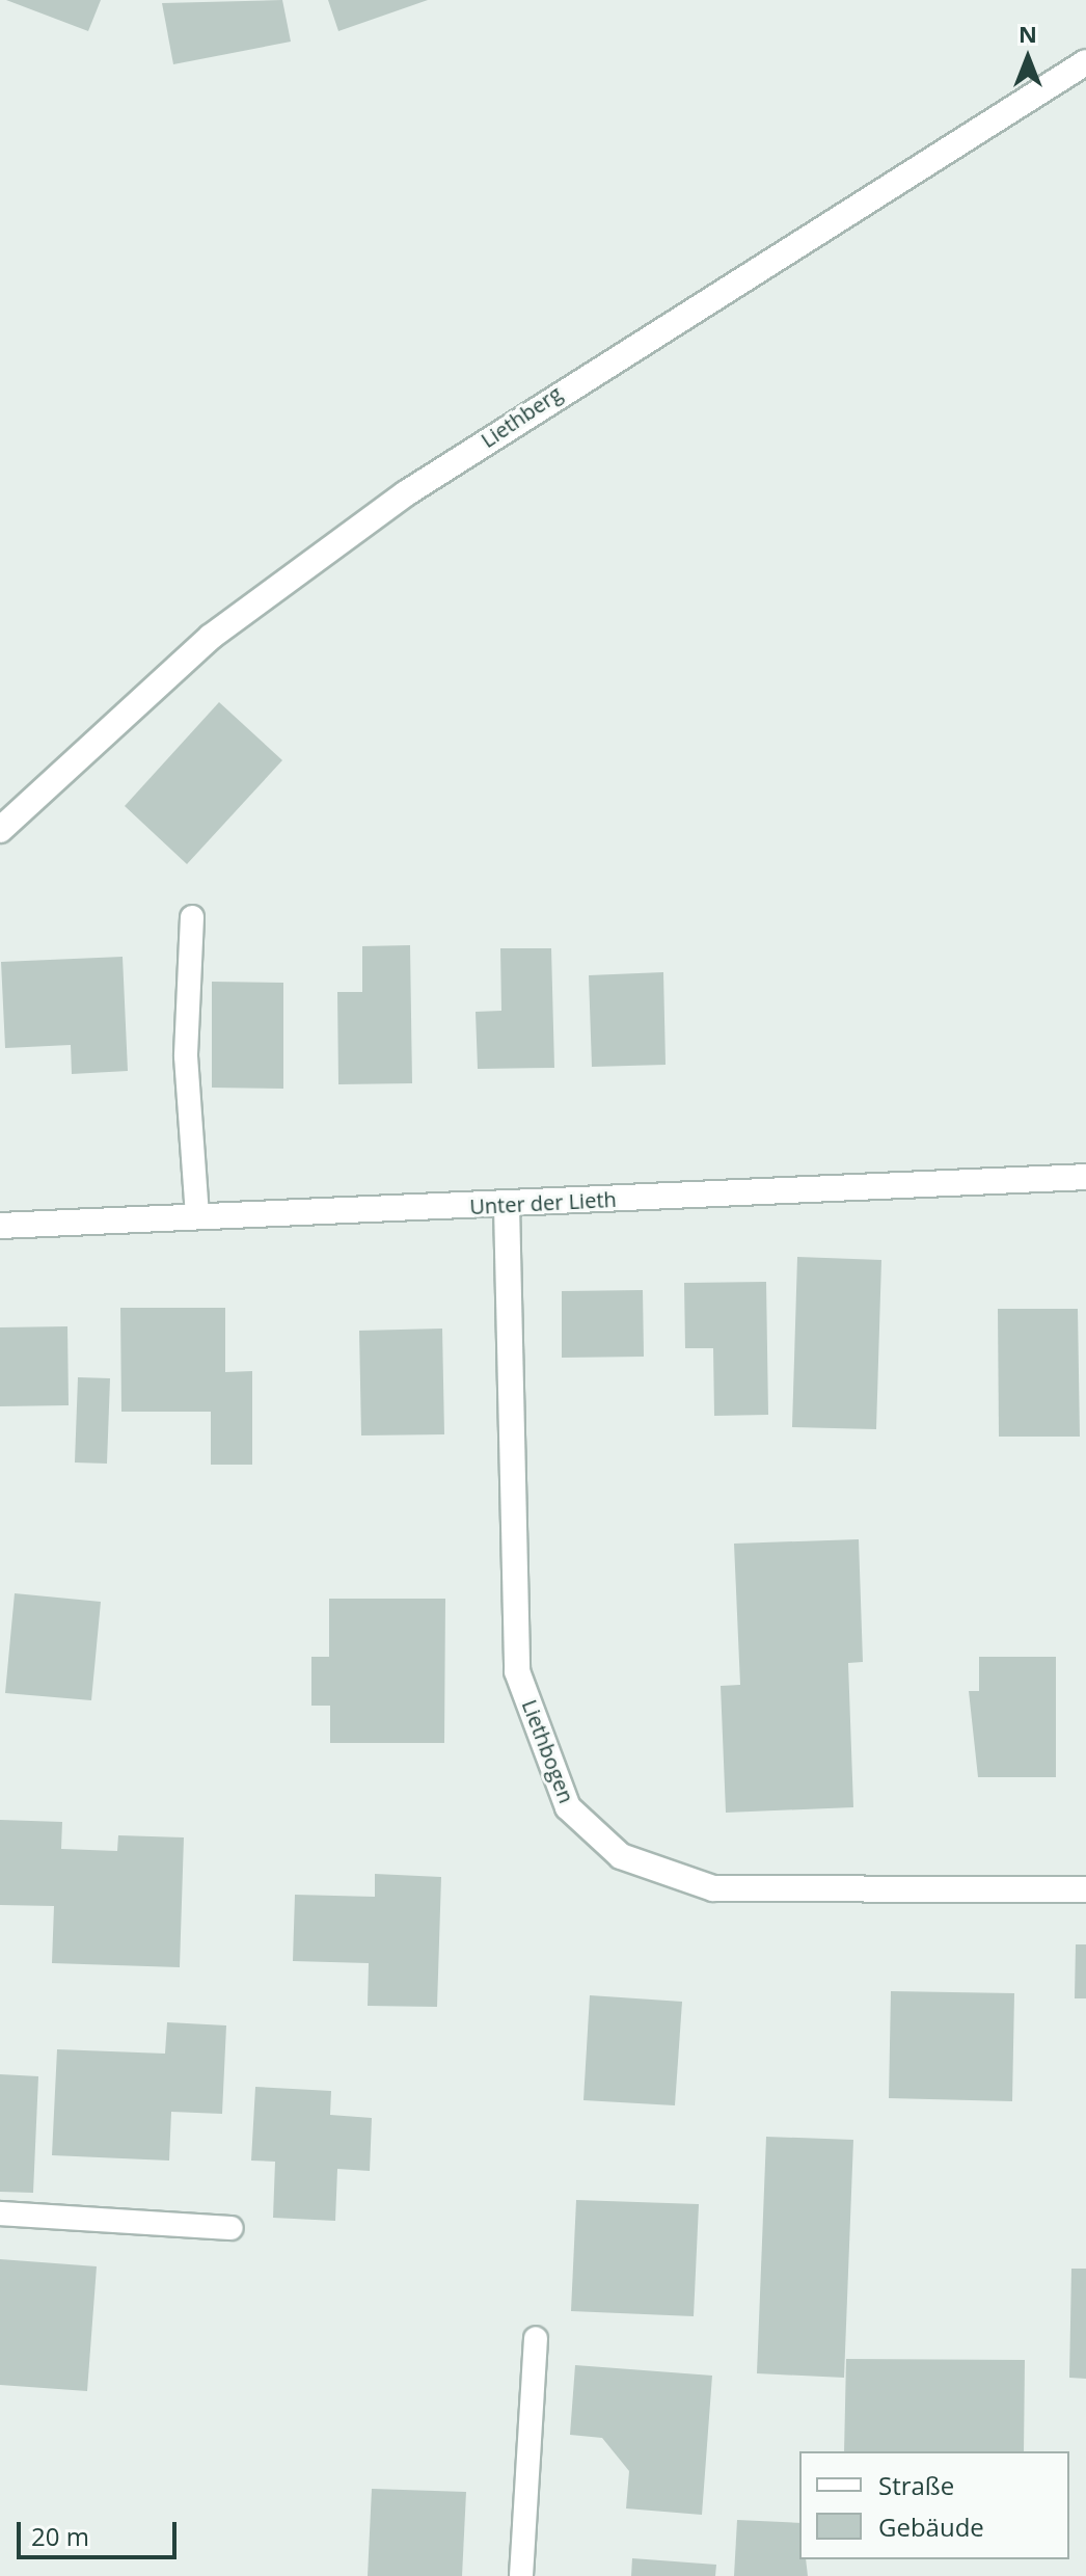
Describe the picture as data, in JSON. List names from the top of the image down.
{
  "streets": {
    "street": ["Liethberg", "Unter der Lieth", "Liethbogen"]
  },
  "crossings": [
    ["Unter der Lieth", "Liethbogen"]
  ],
  "legend": ["Straße", "Gebäude"],
  "scale_bar": "20 m",
  "north": "top"
}
